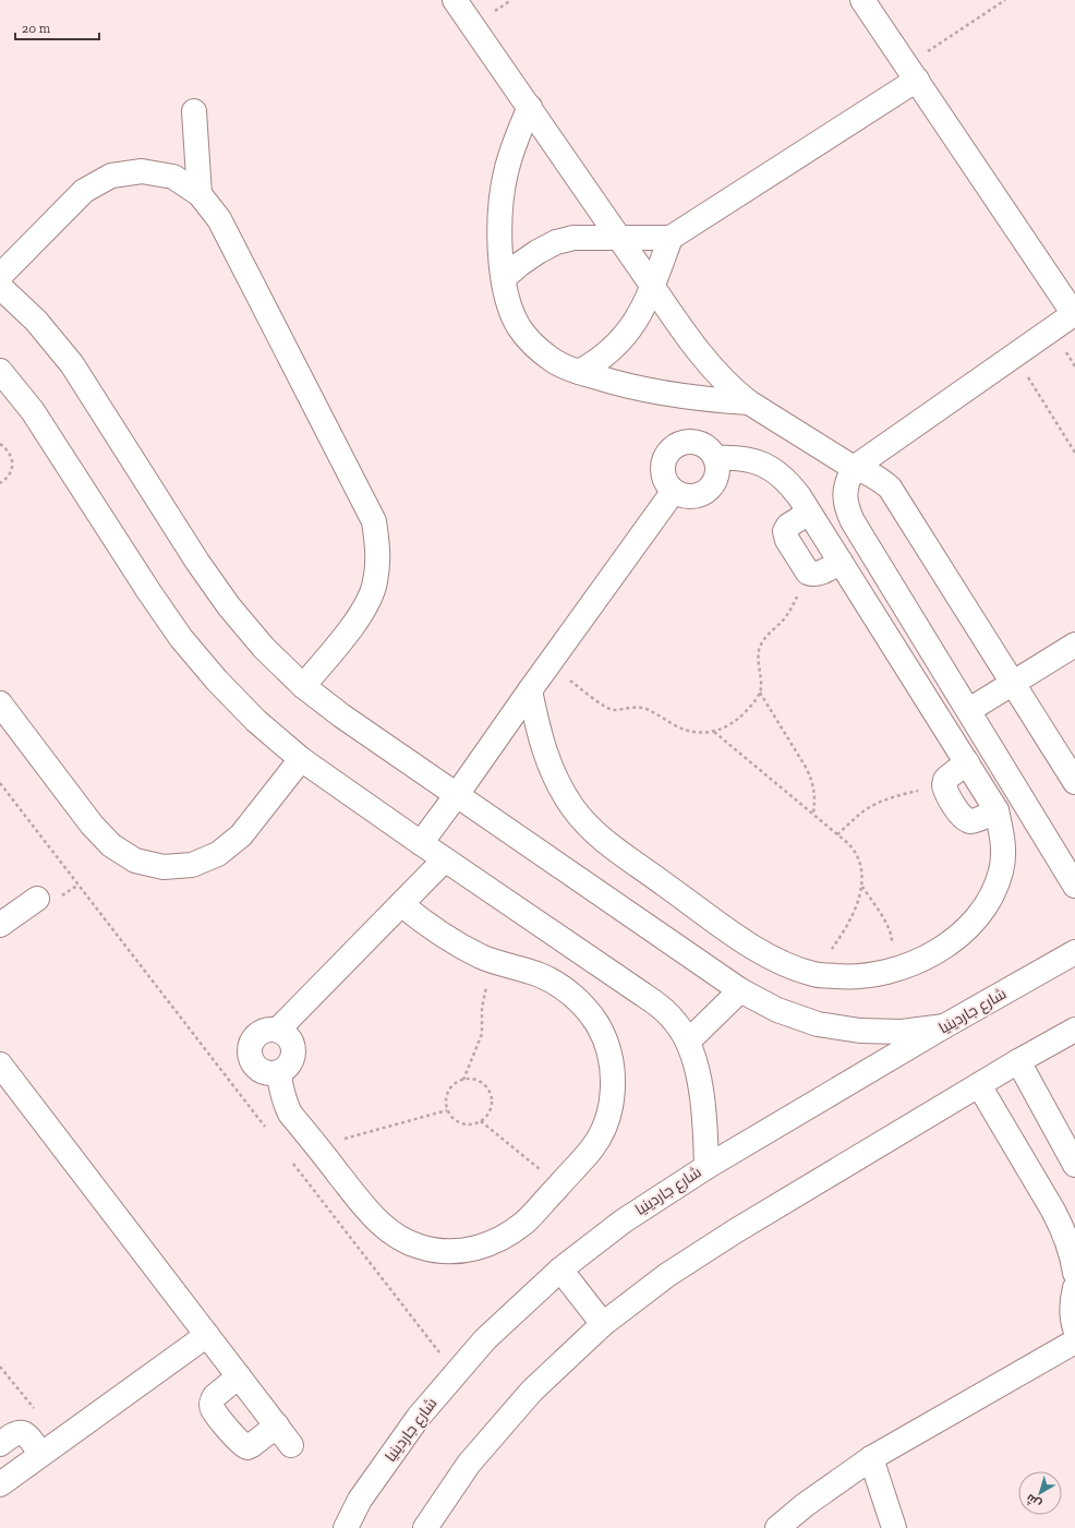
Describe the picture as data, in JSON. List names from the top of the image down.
{
  "streets": {
    "street": ["شارع جاردينيا"]
  },
  "scale_bar": "20 m",
  "north": "bottom left"
}
